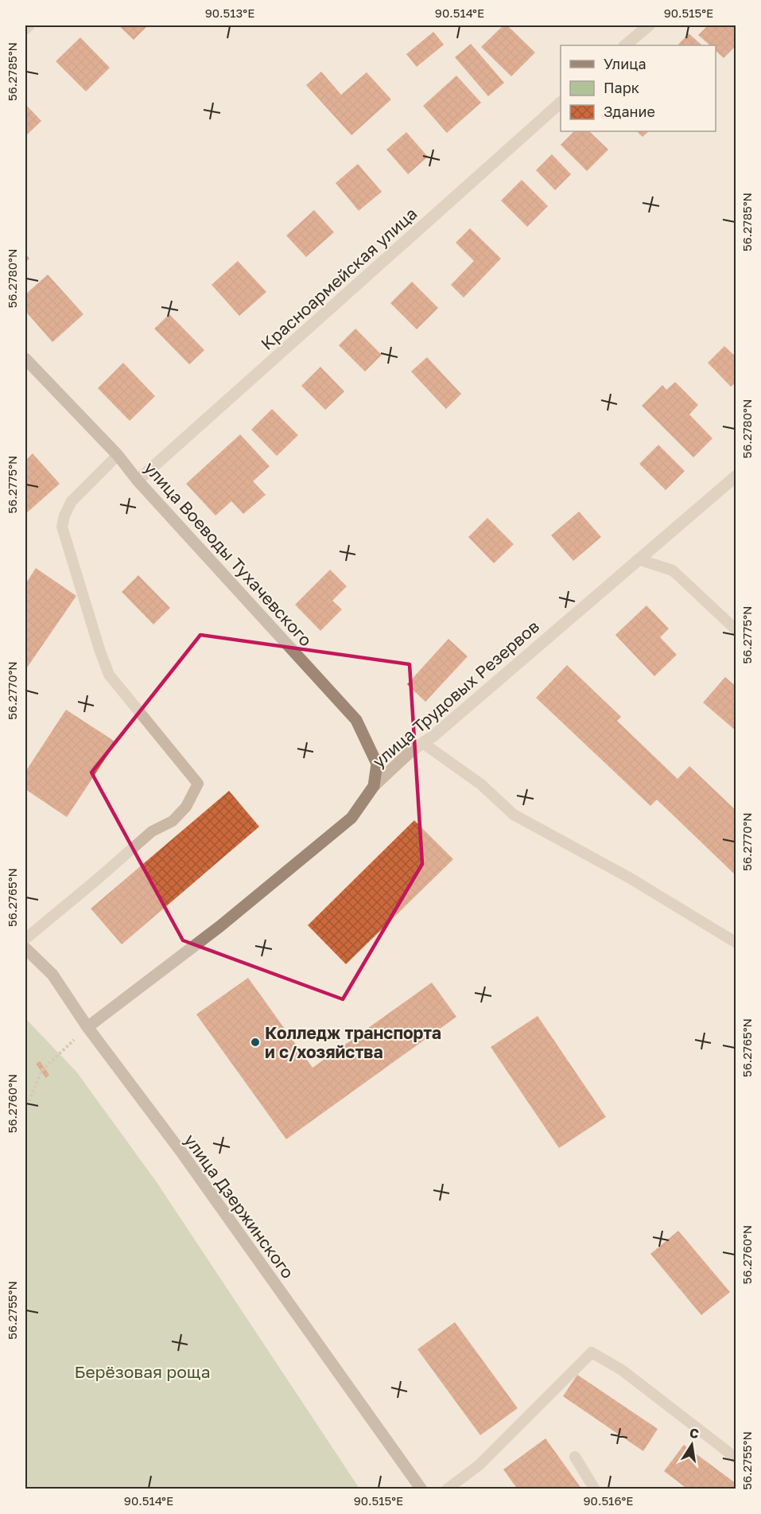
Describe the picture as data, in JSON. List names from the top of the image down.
{
  "streets": {
    "main road": ["улица Воеводы Тухачевского", "улица Трудовых Резервов", "улица Дзержинского"],
    "street": ["Красноармейская улица"]
  },
  "crossings": [
    ["Красноармейская улица", "улица Воеводы Тухачевского"],
    ["улица Воеводы Тухачевского", "улица Трудовых Резервов"],
    ["улица Трудовых Резервов", "улица Дзержинского"]
  ],
  "parks": ["Берёзовая роща"],
  "places": ["Колледж транспорта и с/хозяйства"],
  "legend": ["Улица", "Парк", "Здание"],
  "north": "top",
  "coordinates": [
    "90.513°E",
    "90.514°E",
    "90.515°E",
    "56.2785°N",
    "56.2780°N",
    "56.2775°N",
    "56.2770°N",
    "56.2765°N",
    "56.2760°N",
    "56.2755°N",
    "90.516°E"
  ]
}
